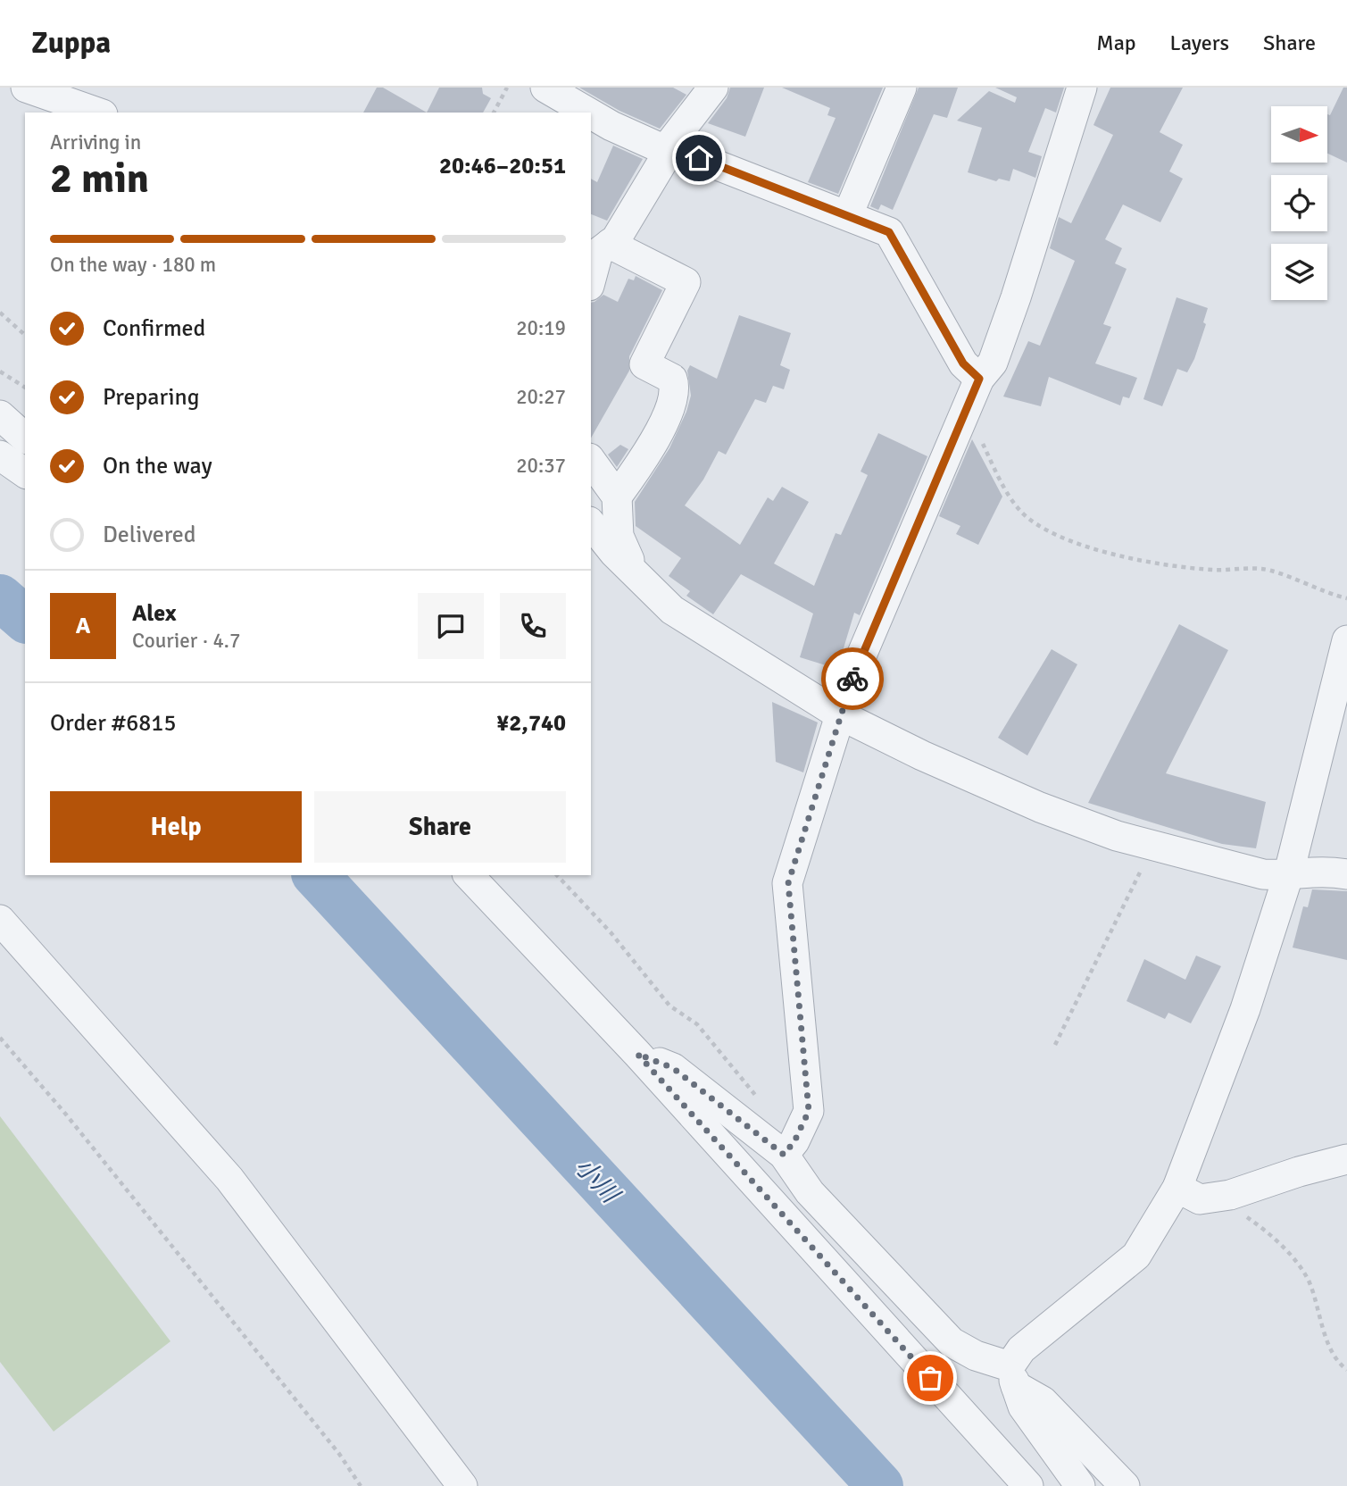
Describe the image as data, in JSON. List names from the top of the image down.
{
  "water": ["小川"],
  "north": "right",
  "page": {
    "header": "Zuppa",
    "nav": ["Map", "Layers", "Share"],
    "heading": ["2 min", "Arriving in", "20:46–20:51"],
    "panel": [
      "Alex",
      "Courier · 4.7",
      "Order #6815",
      "¥2,740"
    ],
    "bar": "On the way · 180 m",
    "list": [
      ["Confirmed", "20:19"],
      ["Preparing", "20:27"],
      ["On the way", "20:37"],
      "Delivered"
    ],
    "round": "A",
    "buttons": ["Help", "Share"]
  }
}
